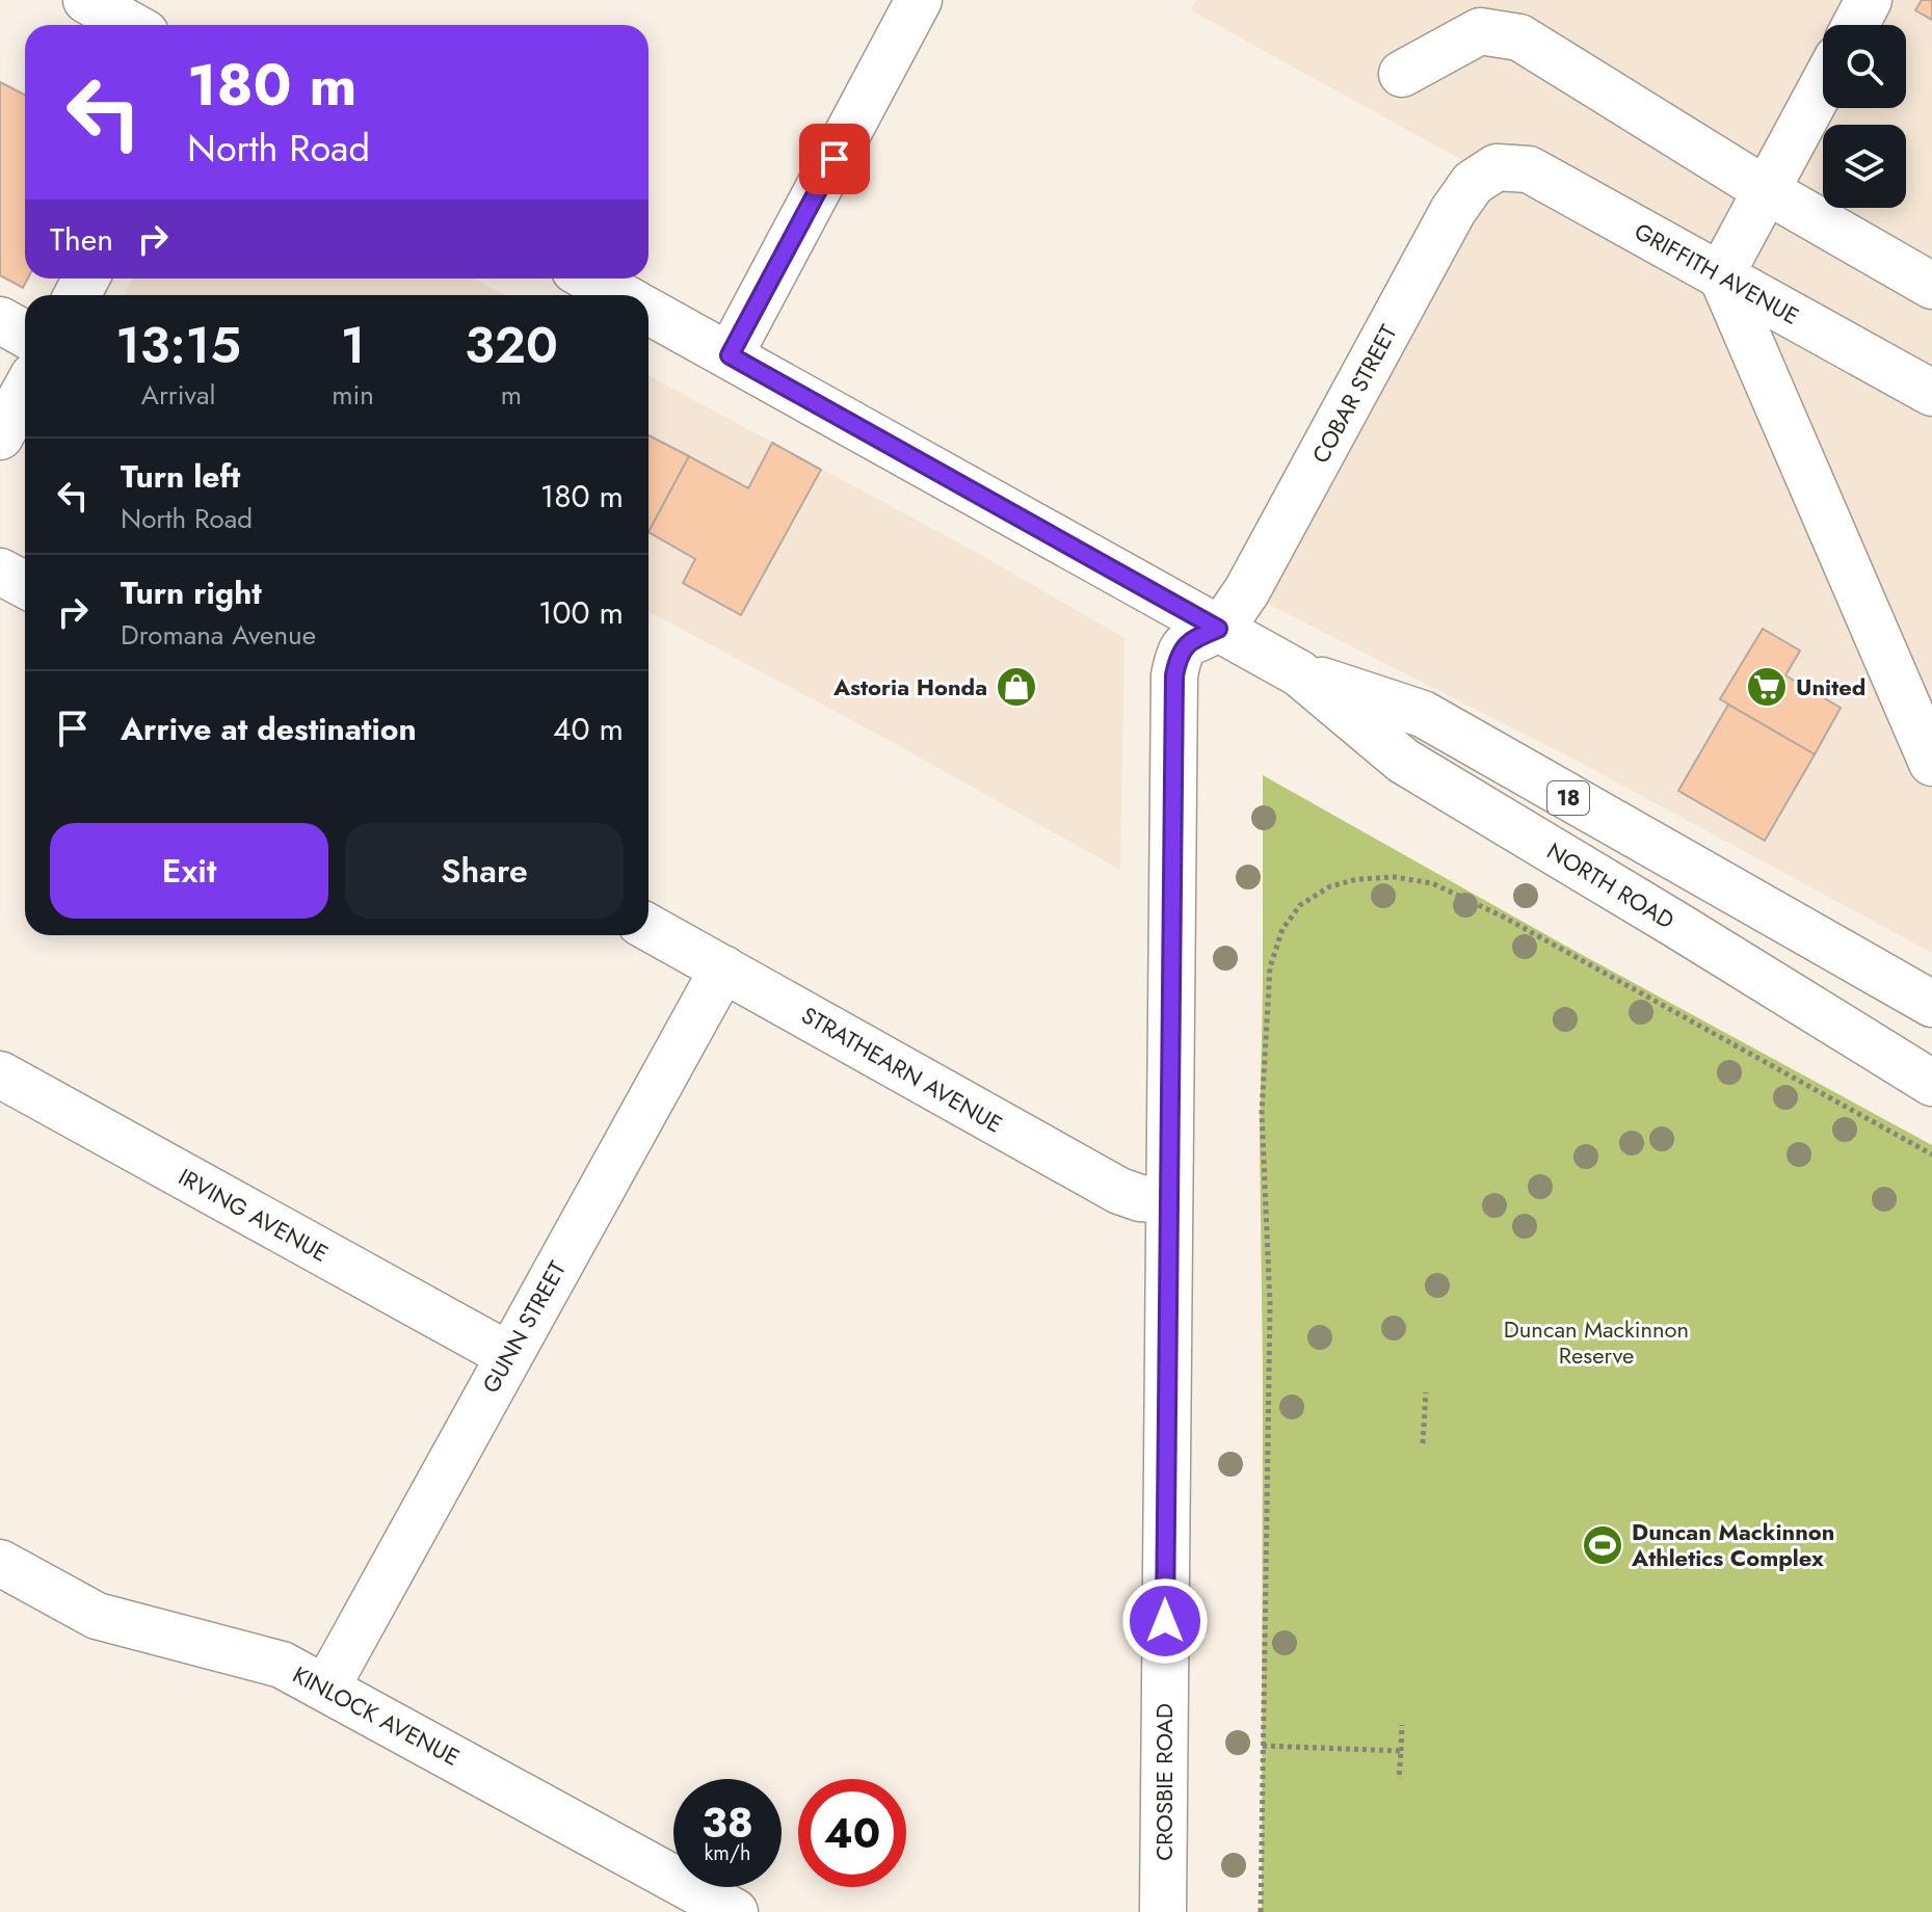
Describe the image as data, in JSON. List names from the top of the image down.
{
  "streets": {
    "main road": [
      "GRIFFITH AVENUE",
      "COBAR STREET",
      "18",
      "NORTH ROAD",
      "STRATHEARN AVENUE",
      "IRVING AVENUE",
      "GUNN STREET",
      "KINLOCK AVENUE",
      "CROSBIE ROAD"
    ]
  },
  "crossings": [
    ["GRIFFITH AVENUE", "COBAR STREET"],
    ["COBAR STREET", "NORTH ROAD"],
    ["COBAR STREET", "CROSBIE ROAD"],
    ["NORTH ROAD", "CROSBIE ROAD"],
    ["STRATHEARN AVENUE", "GUNN STREET"],
    ["STRATHEARN AVENUE", "CROSBIE ROAD"],
    ["IRVING AVENUE", "GUNN STREET"],
    ["GUNN STREET", "KINLOCK AVENUE"]
  ],
  "parks": ["Duncan Mackinnon Reserve"],
  "places": {
    "shop": ["Astoria Honda"],
    "supermarket": ["United"],
    "sports": ["Duncan Mackinnon Athletics Complex"]
  },
  "page": {
    "turn": ["180 m", "North Road"],
    "then": "Then",
    "eta": [
      "13:15",
      "Arrival",
      "1",
      "min",
      "320",
      "m"
    ],
    "list": [
      {
        "name": "Turn left",
        "note": "North Road",
        "value": "180 m"
      },
      {
        "name": "Turn right",
        "note": "Dromana Avenue",
        "value": "100 m"
      },
      {
        "name": "Arrive at destination",
        "value": "40 m"
      }
    ],
    "buttons": ["Exit", "Share"],
    "speed": "38 km/h",
    "limit": "40"
  }
}
